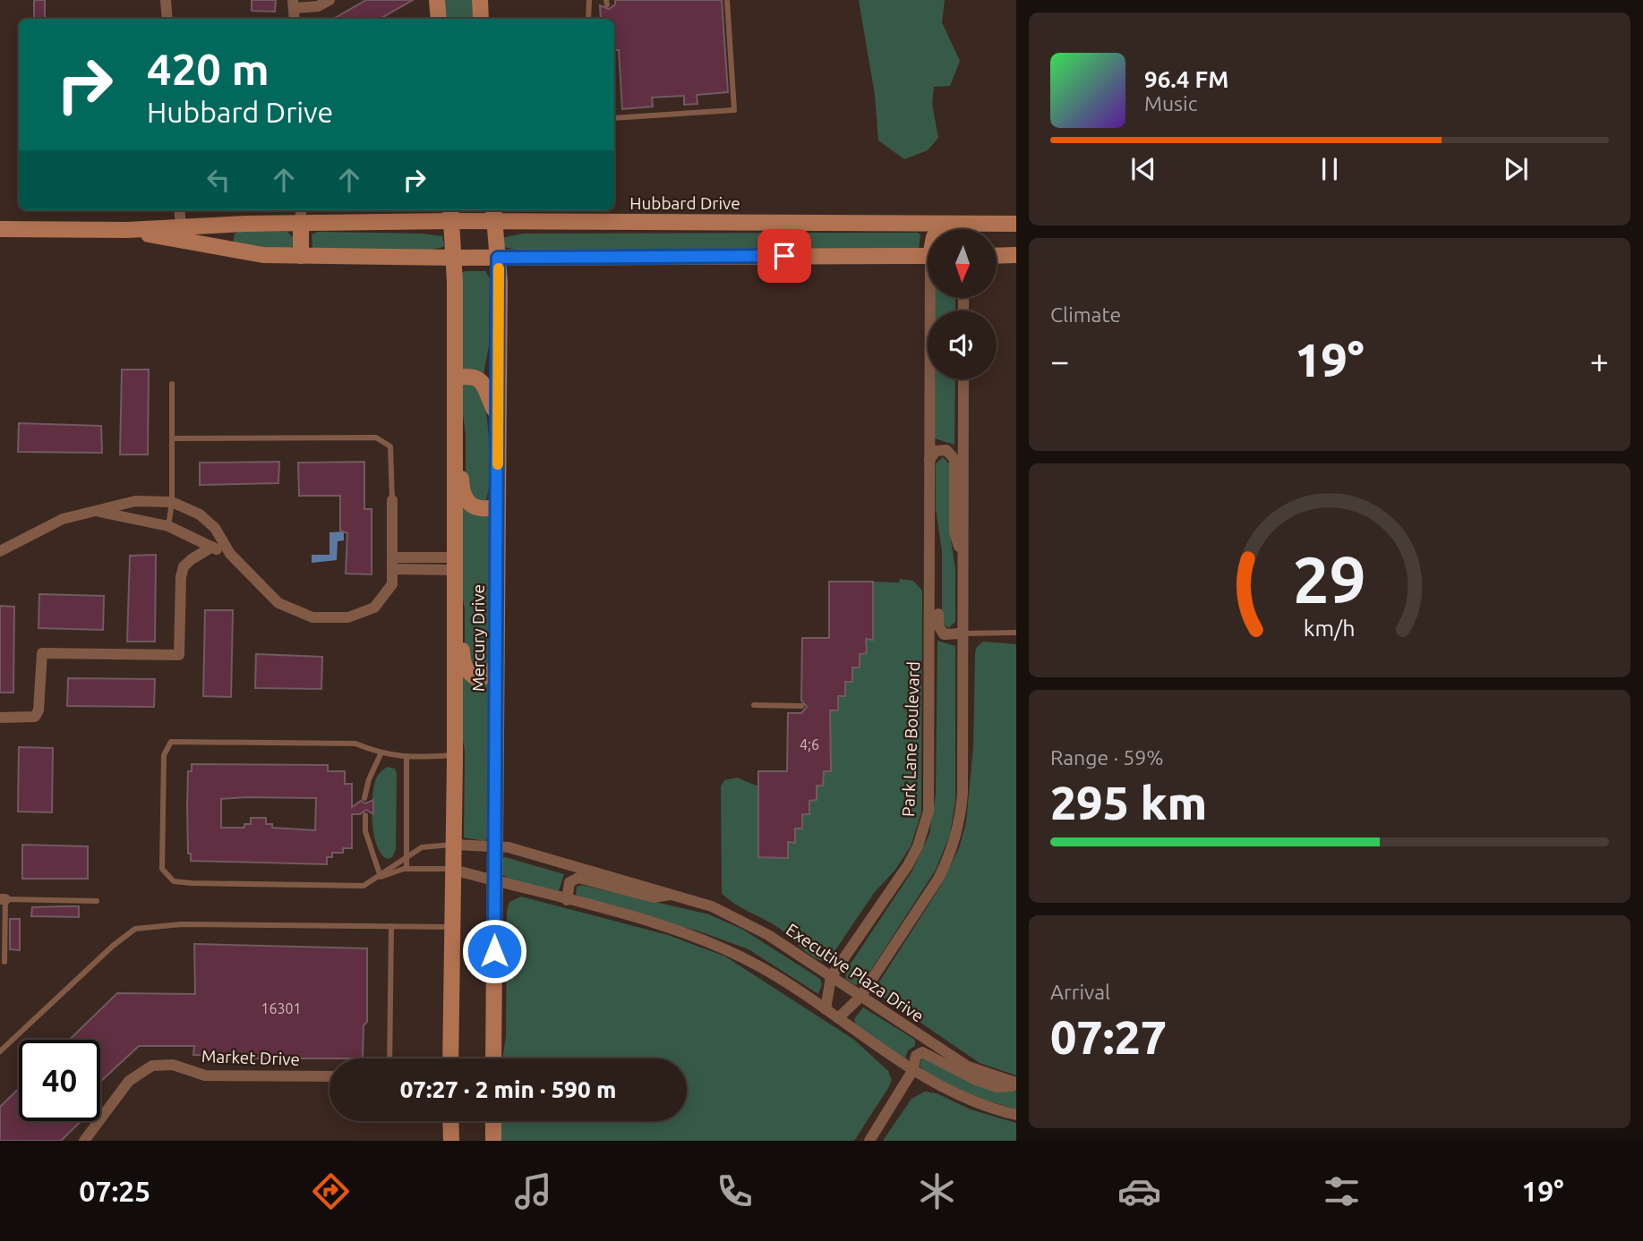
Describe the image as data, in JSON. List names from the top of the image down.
{
  "streets": {
    "street": [
      "Hubbard Drive",
      "Mercury Drive",
      "Park Lane Boulevard",
      "Executive Plaza Drive",
      "Market Drive"
    ]
  },
  "crossings": [
    ["Hubbard Drive", "Mercury Drive"],
    ["Mercury Drive", "Executive Plaza Drive"],
    ["Park Lane Boulevard", "Executive Plaza Drive"]
  ],
  "house_numbers": ["4;6", "16301"],
  "north": "bottom",
  "page": {
    "turn": ["420 m", "Hubbard Drive"],
    "song": ["96.4 FM", "Music"],
    "tile": [
      "Climate",
      ["Range · 59%", "295 km"],
      ["Arrival", "07:27"]
    ],
    "heat": ["−", "19°", "+"],
    "limit": "40",
    "trip": "07:27 · 2 min · 590 m",
    "tabs": ["07:25", "19°"],
    "gauge": ["29", "km/h"]
  }
}
